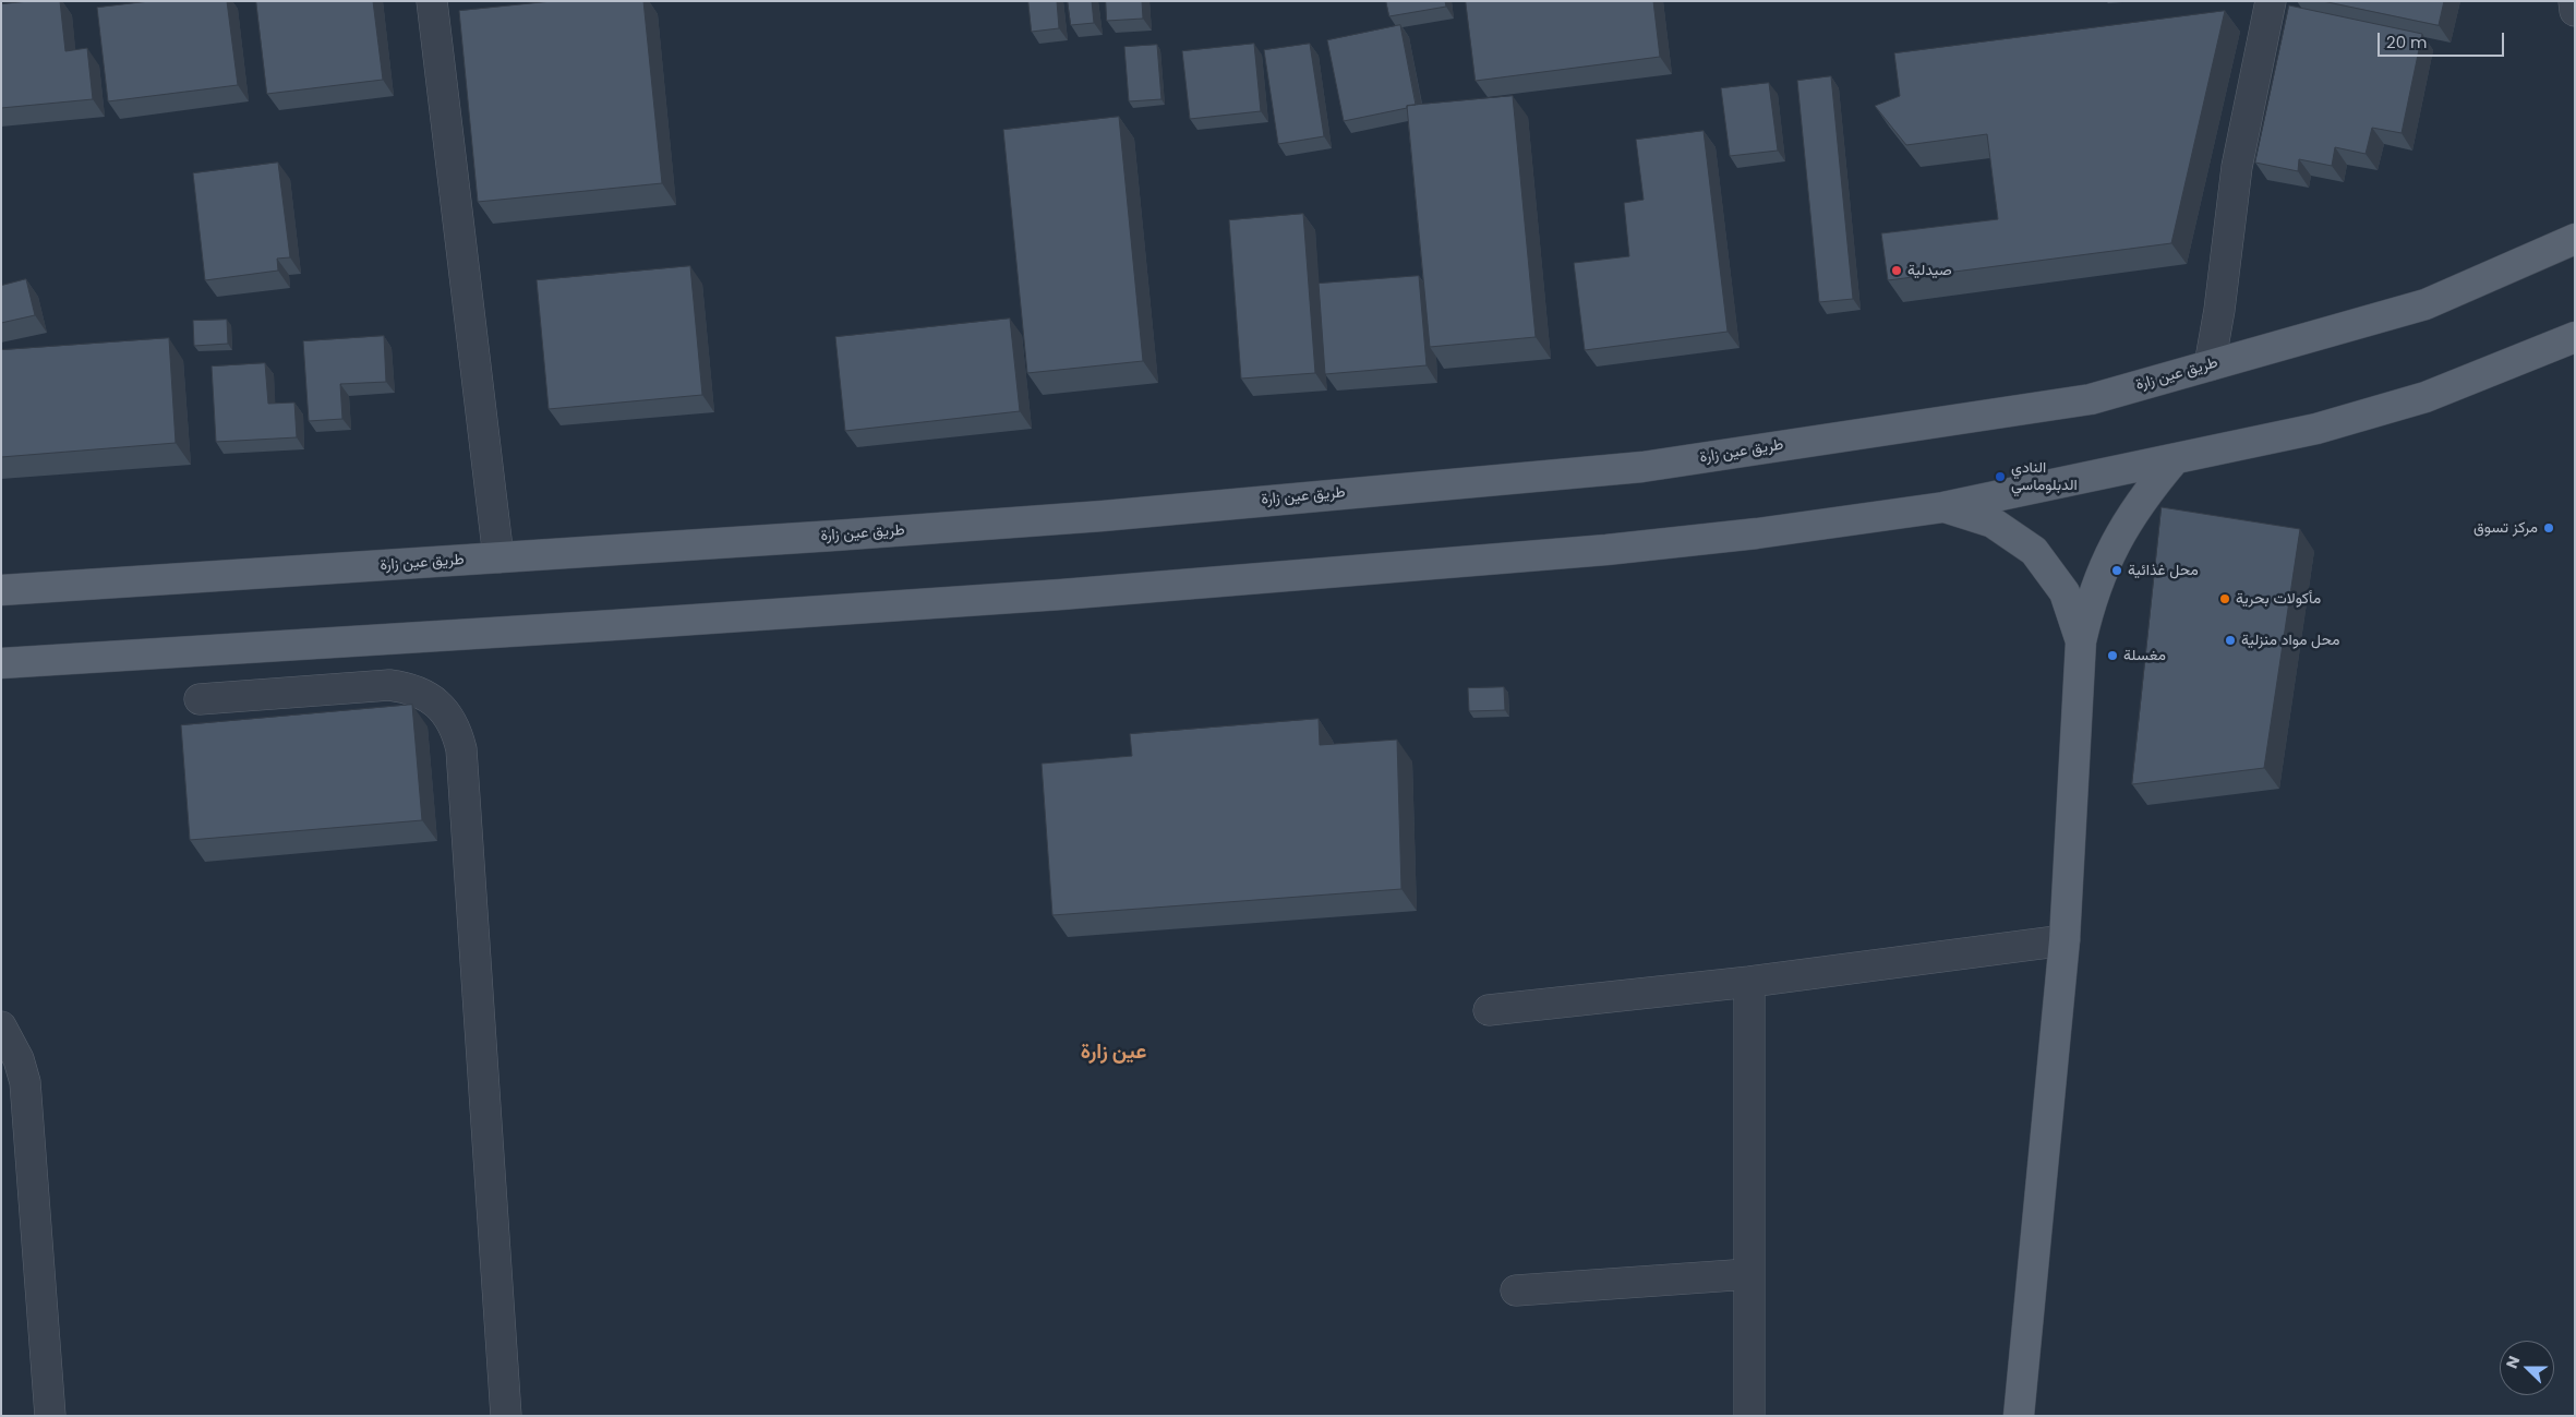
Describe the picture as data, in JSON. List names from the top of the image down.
{
  "streets": {
    "main road": ["طريق عين زارة"]
  },
  "districts": ["عين زارة"],
  "places": [
    "صيدلية",
    "النادي الدبلوماسي",
    "مركز تسوق",
    "محل غذائية",
    "مأكولات بحرية",
    "محل مواد منزلية",
    "مغسلة"
  ],
  "scale_bar": "20 m",
  "north": "left"
}
